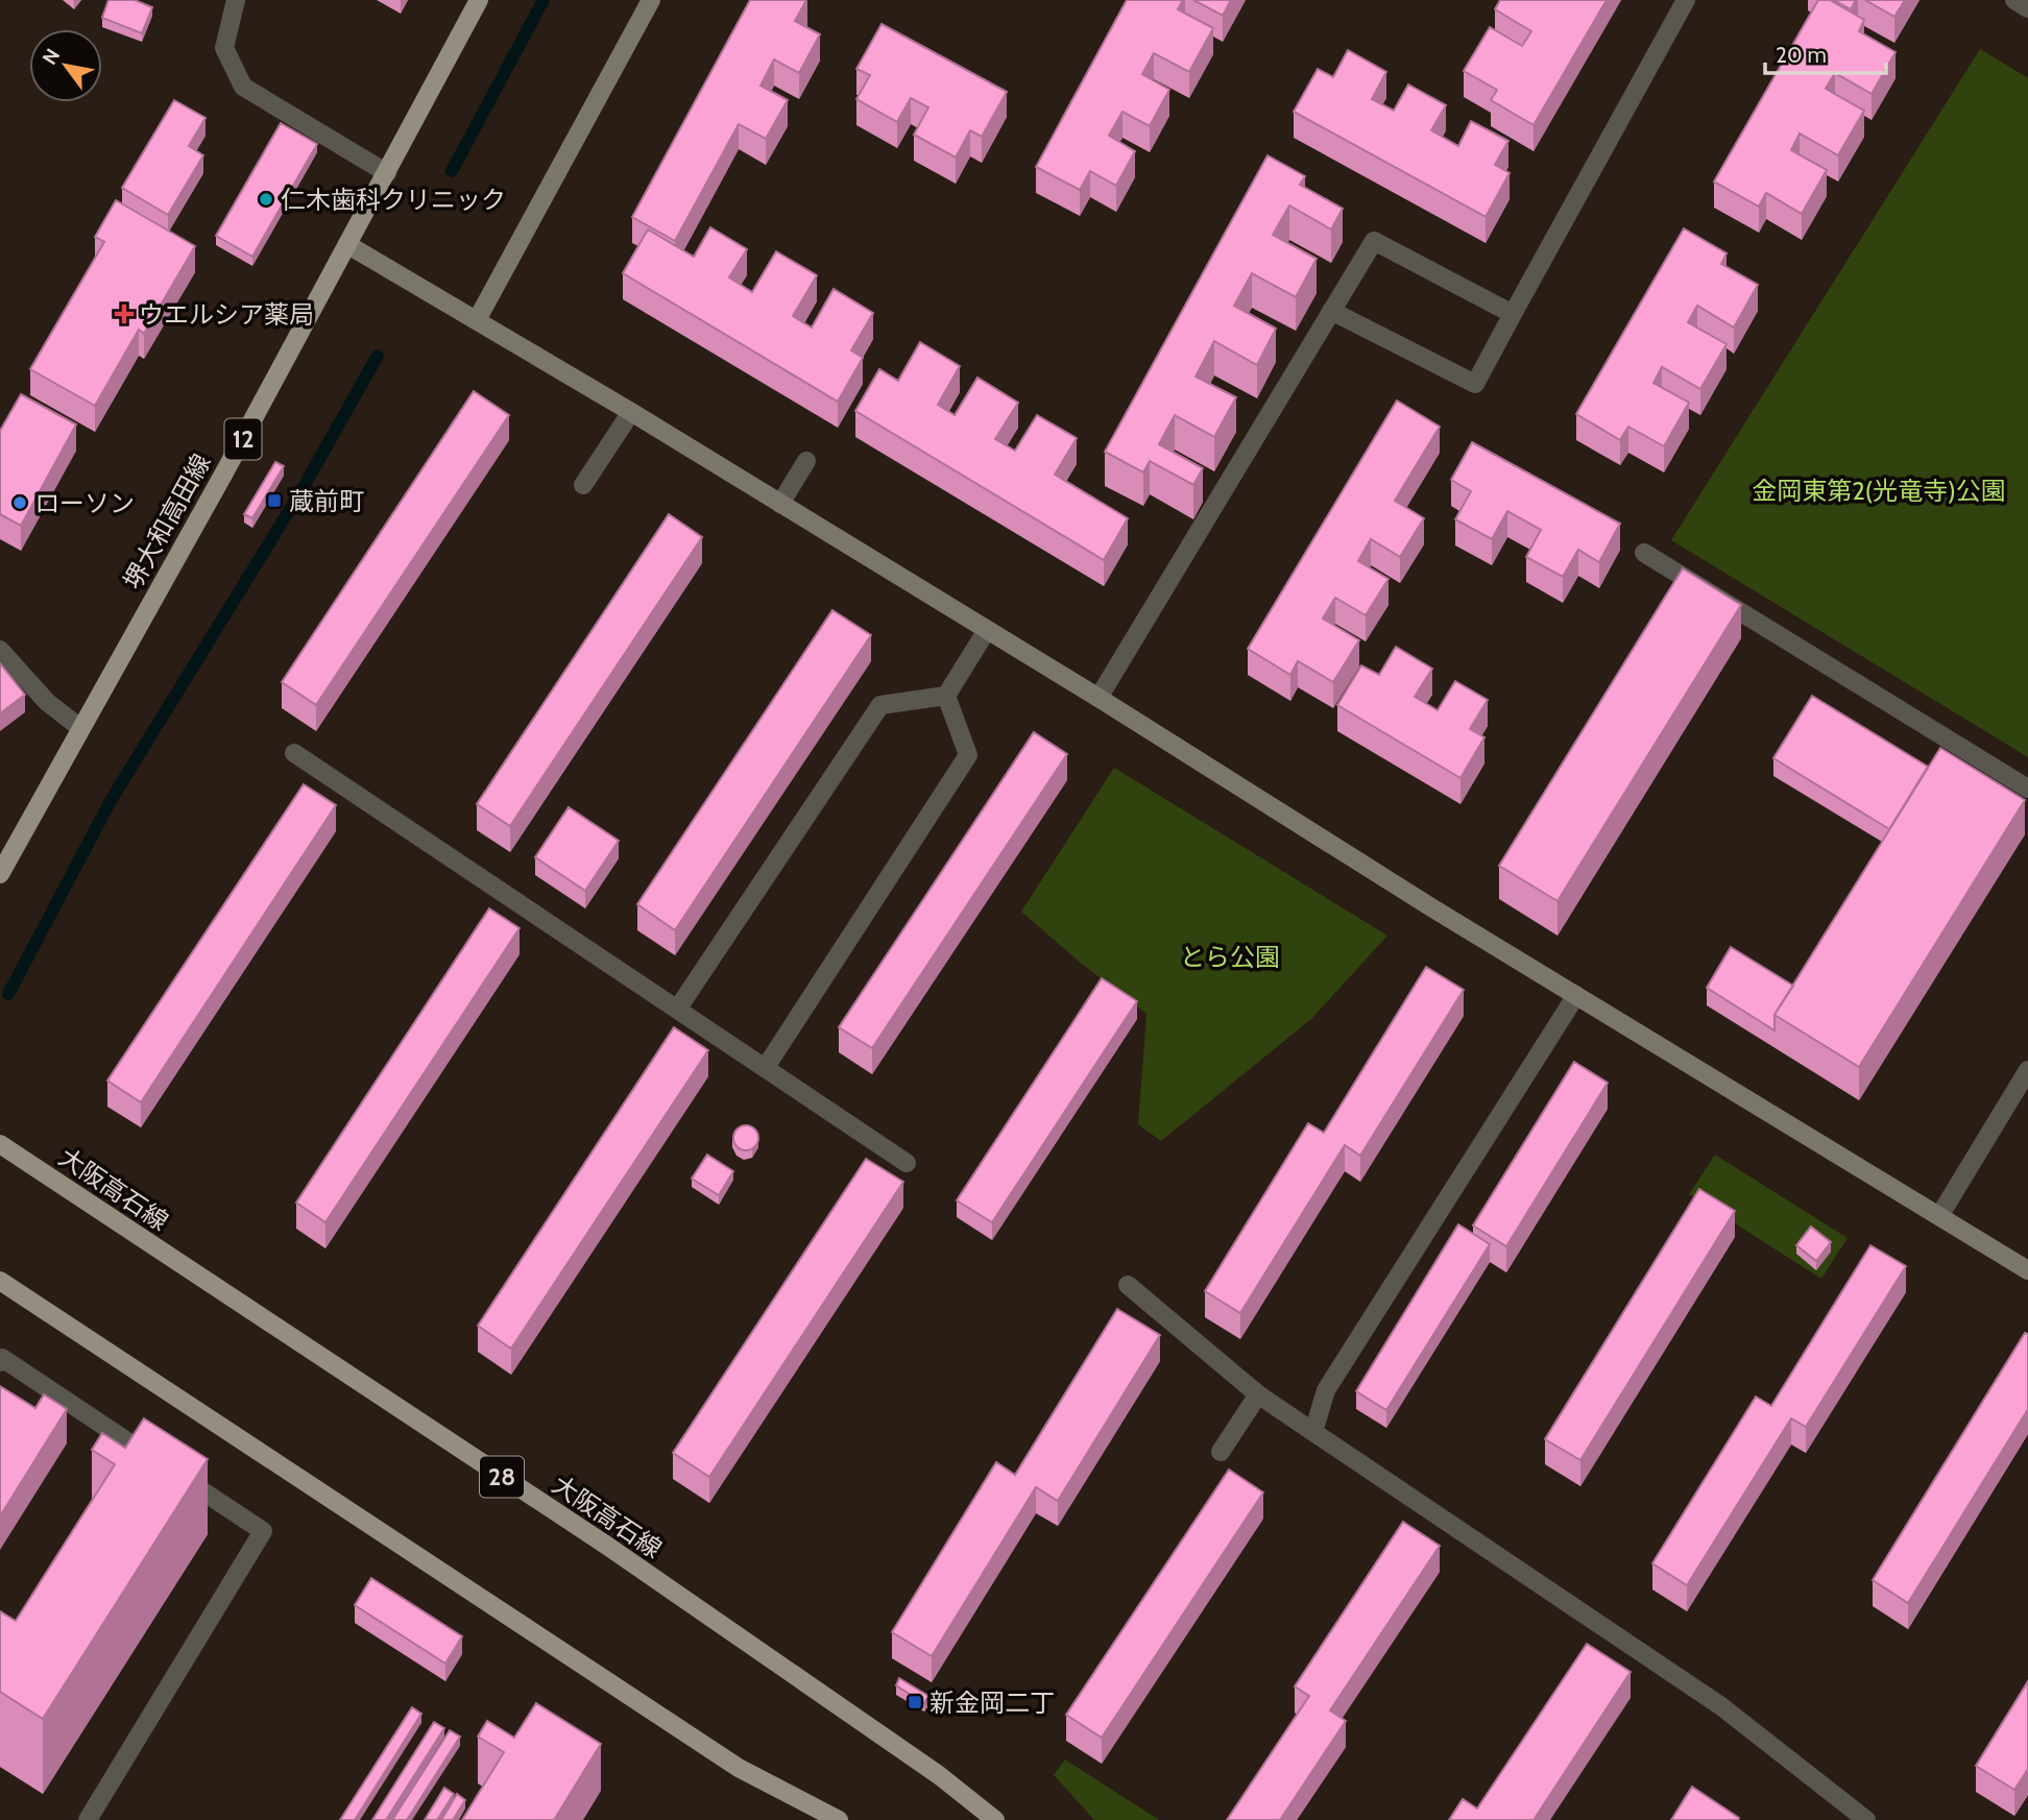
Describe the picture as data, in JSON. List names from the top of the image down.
{
  "streets": {
    "main road": [
      "12",
      "堺大和高田線",
      "大阪高石線",
      "28"
    ]
  },
  "parks": ["金岡東第2(光竜寺)公園", "とら公園"],
  "places": {
    "other": ["仁木歯科クリニック", "ローソン"],
    "health": ["ウエルシア薬局"],
    "transit": ["蔵前町", "新金岡二丁"]
  },
  "scale_bar": "20 m",
  "north": "top left"
}
